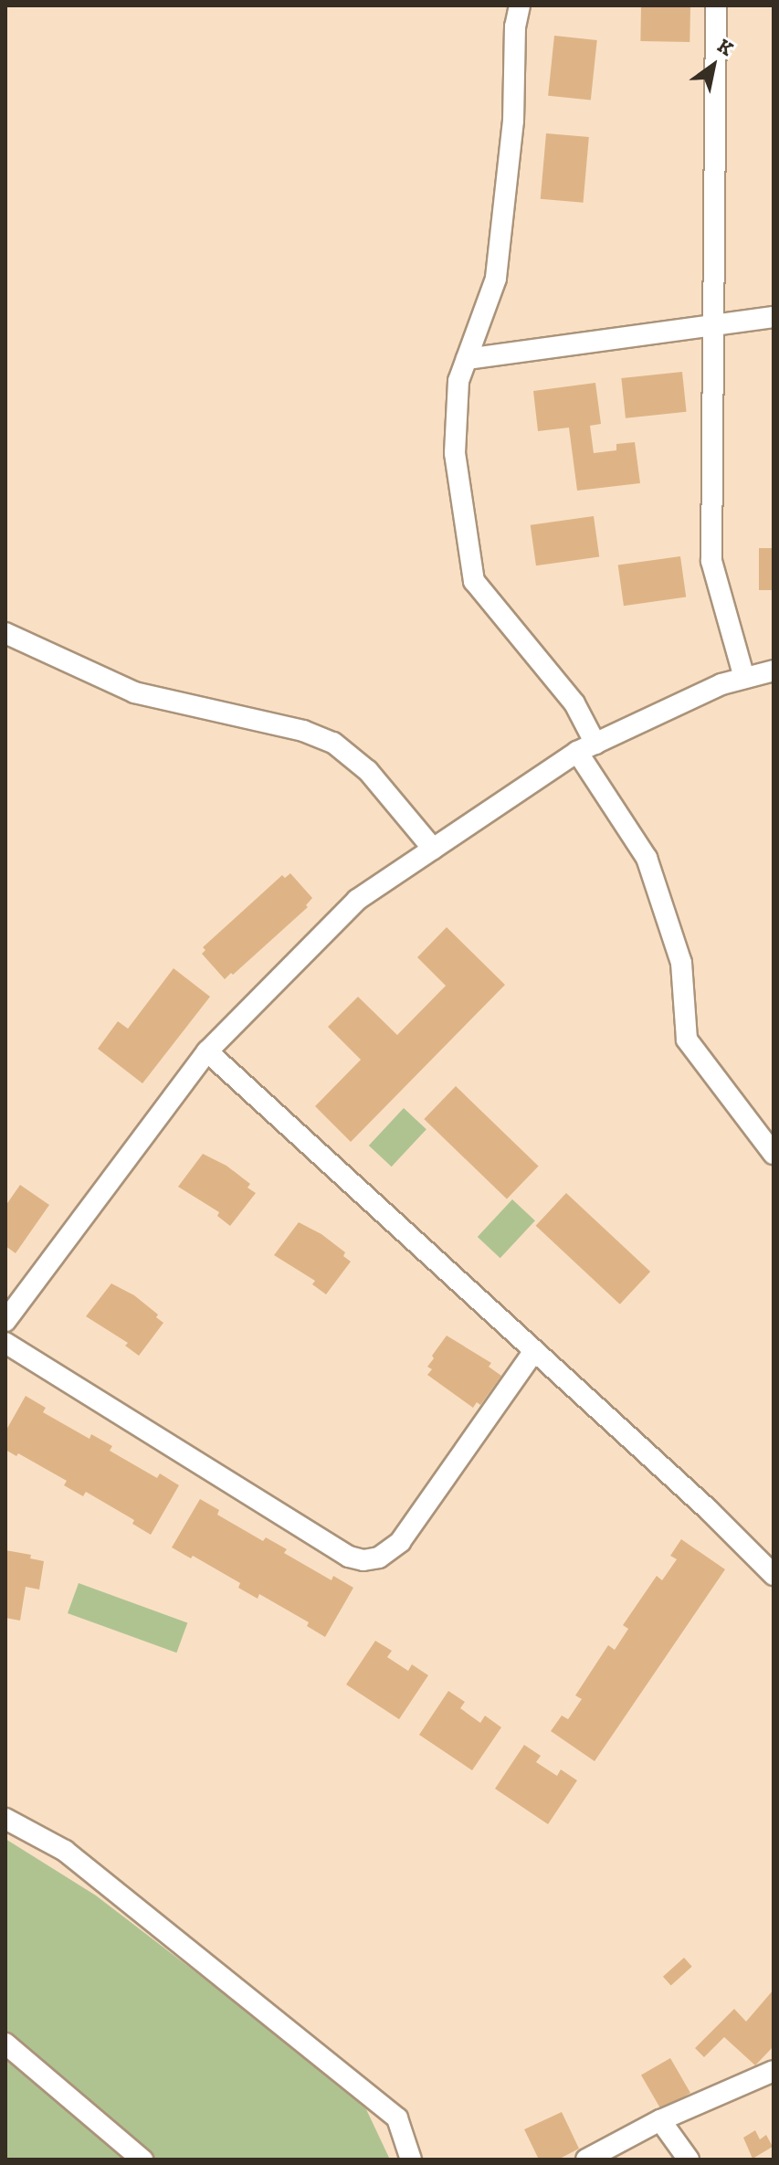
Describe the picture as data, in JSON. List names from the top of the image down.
{
  "north": "top right"
}
